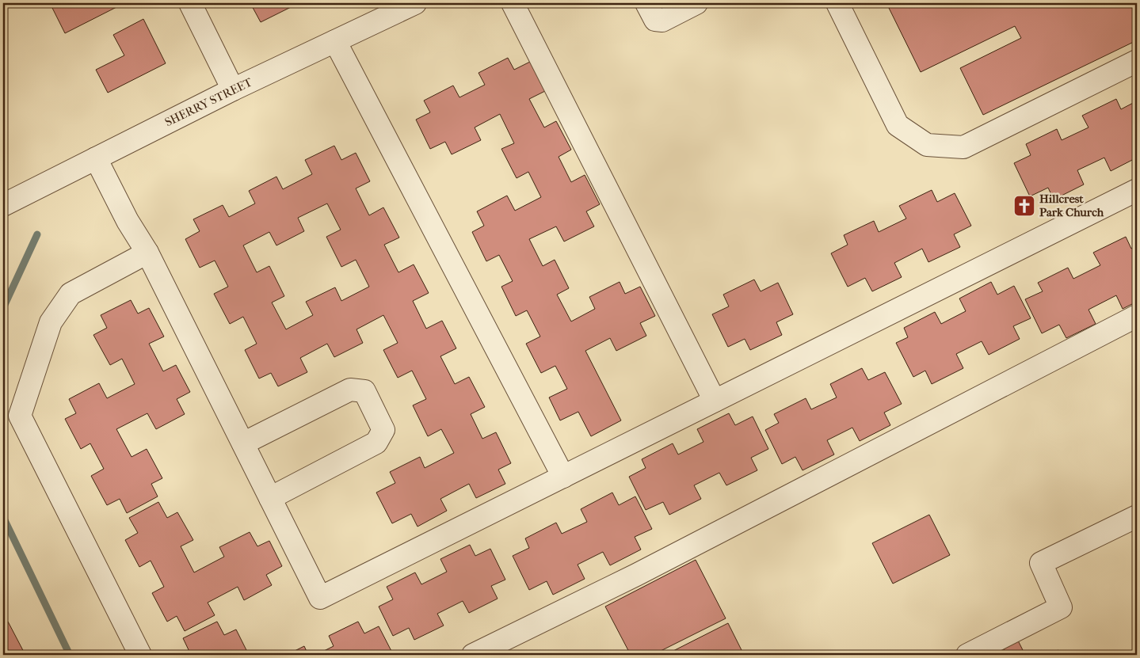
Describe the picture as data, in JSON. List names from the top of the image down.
{
  "streets": {
    "street": ["SHERRY STREET"]
  },
  "places": {
    "church": ["Hillcrest Park Church"]
  }
}
